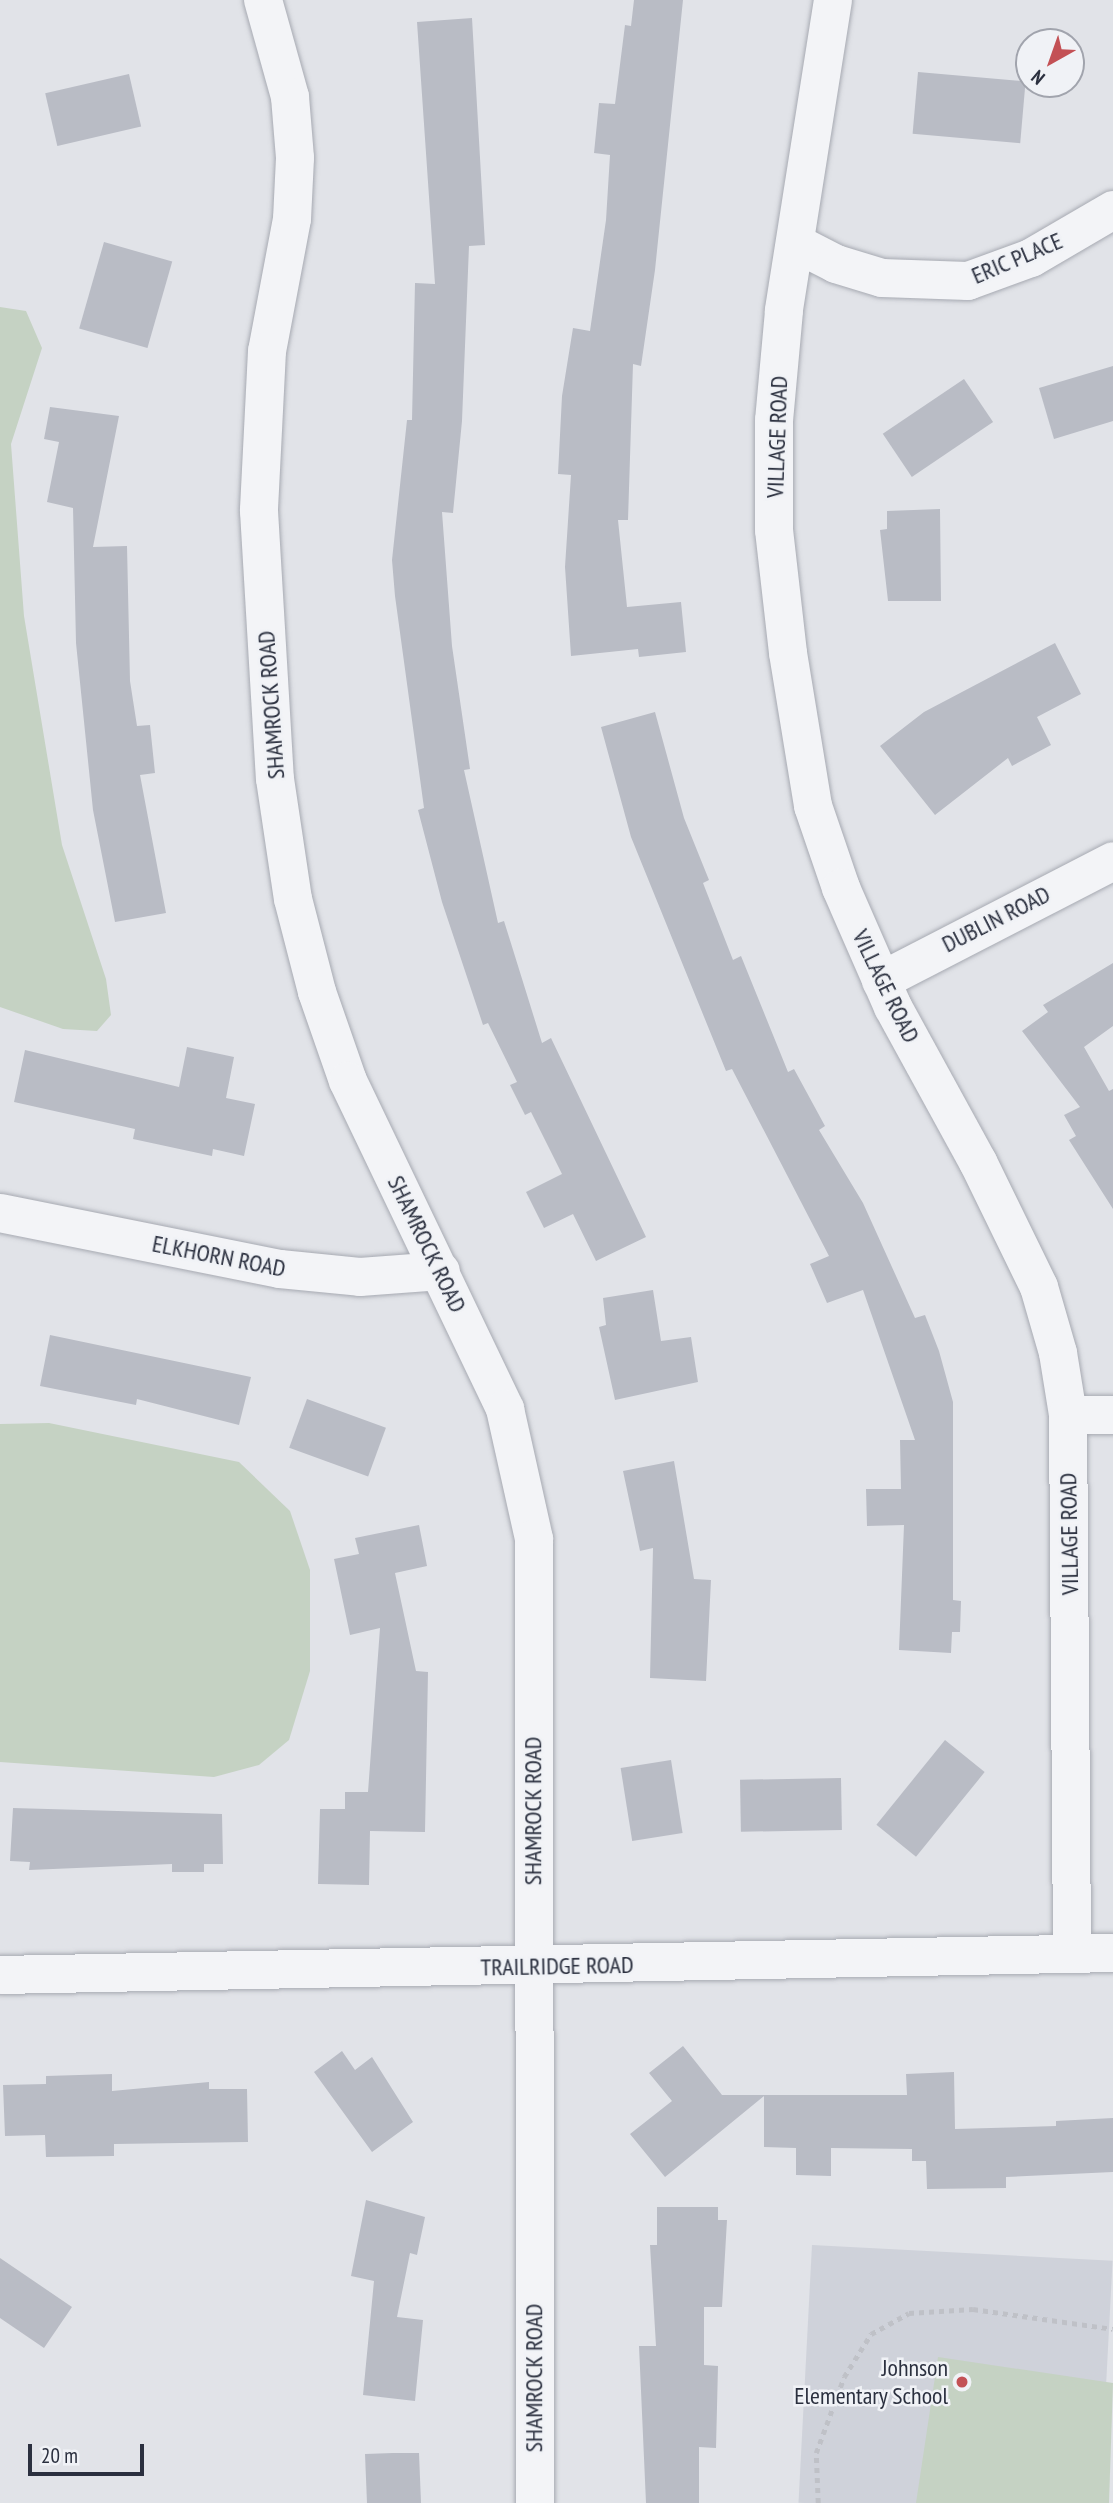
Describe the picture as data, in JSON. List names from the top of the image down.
{
  "streets": {
    "street": [
      "ERIC PLACE",
      "VILLAGE ROAD",
      "SHAMROCK ROAD",
      "DUBLIN ROAD",
      "ELKHORN ROAD",
      "TRAILRIDGE ROAD"
    ]
  },
  "crossings": [
    ["ERIC PLACE", "VILLAGE ROAD"],
    ["VILLAGE ROAD", "DUBLIN ROAD"],
    ["VILLAGE ROAD", "TRAILRIDGE ROAD"],
    ["SHAMROCK ROAD", "ELKHORN ROAD"],
    ["SHAMROCK ROAD", "TRAILRIDGE ROAD"]
  ],
  "places": ["Johnson Elementary School"],
  "scale_bar": "20 m",
  "north": "bottom left"
}
